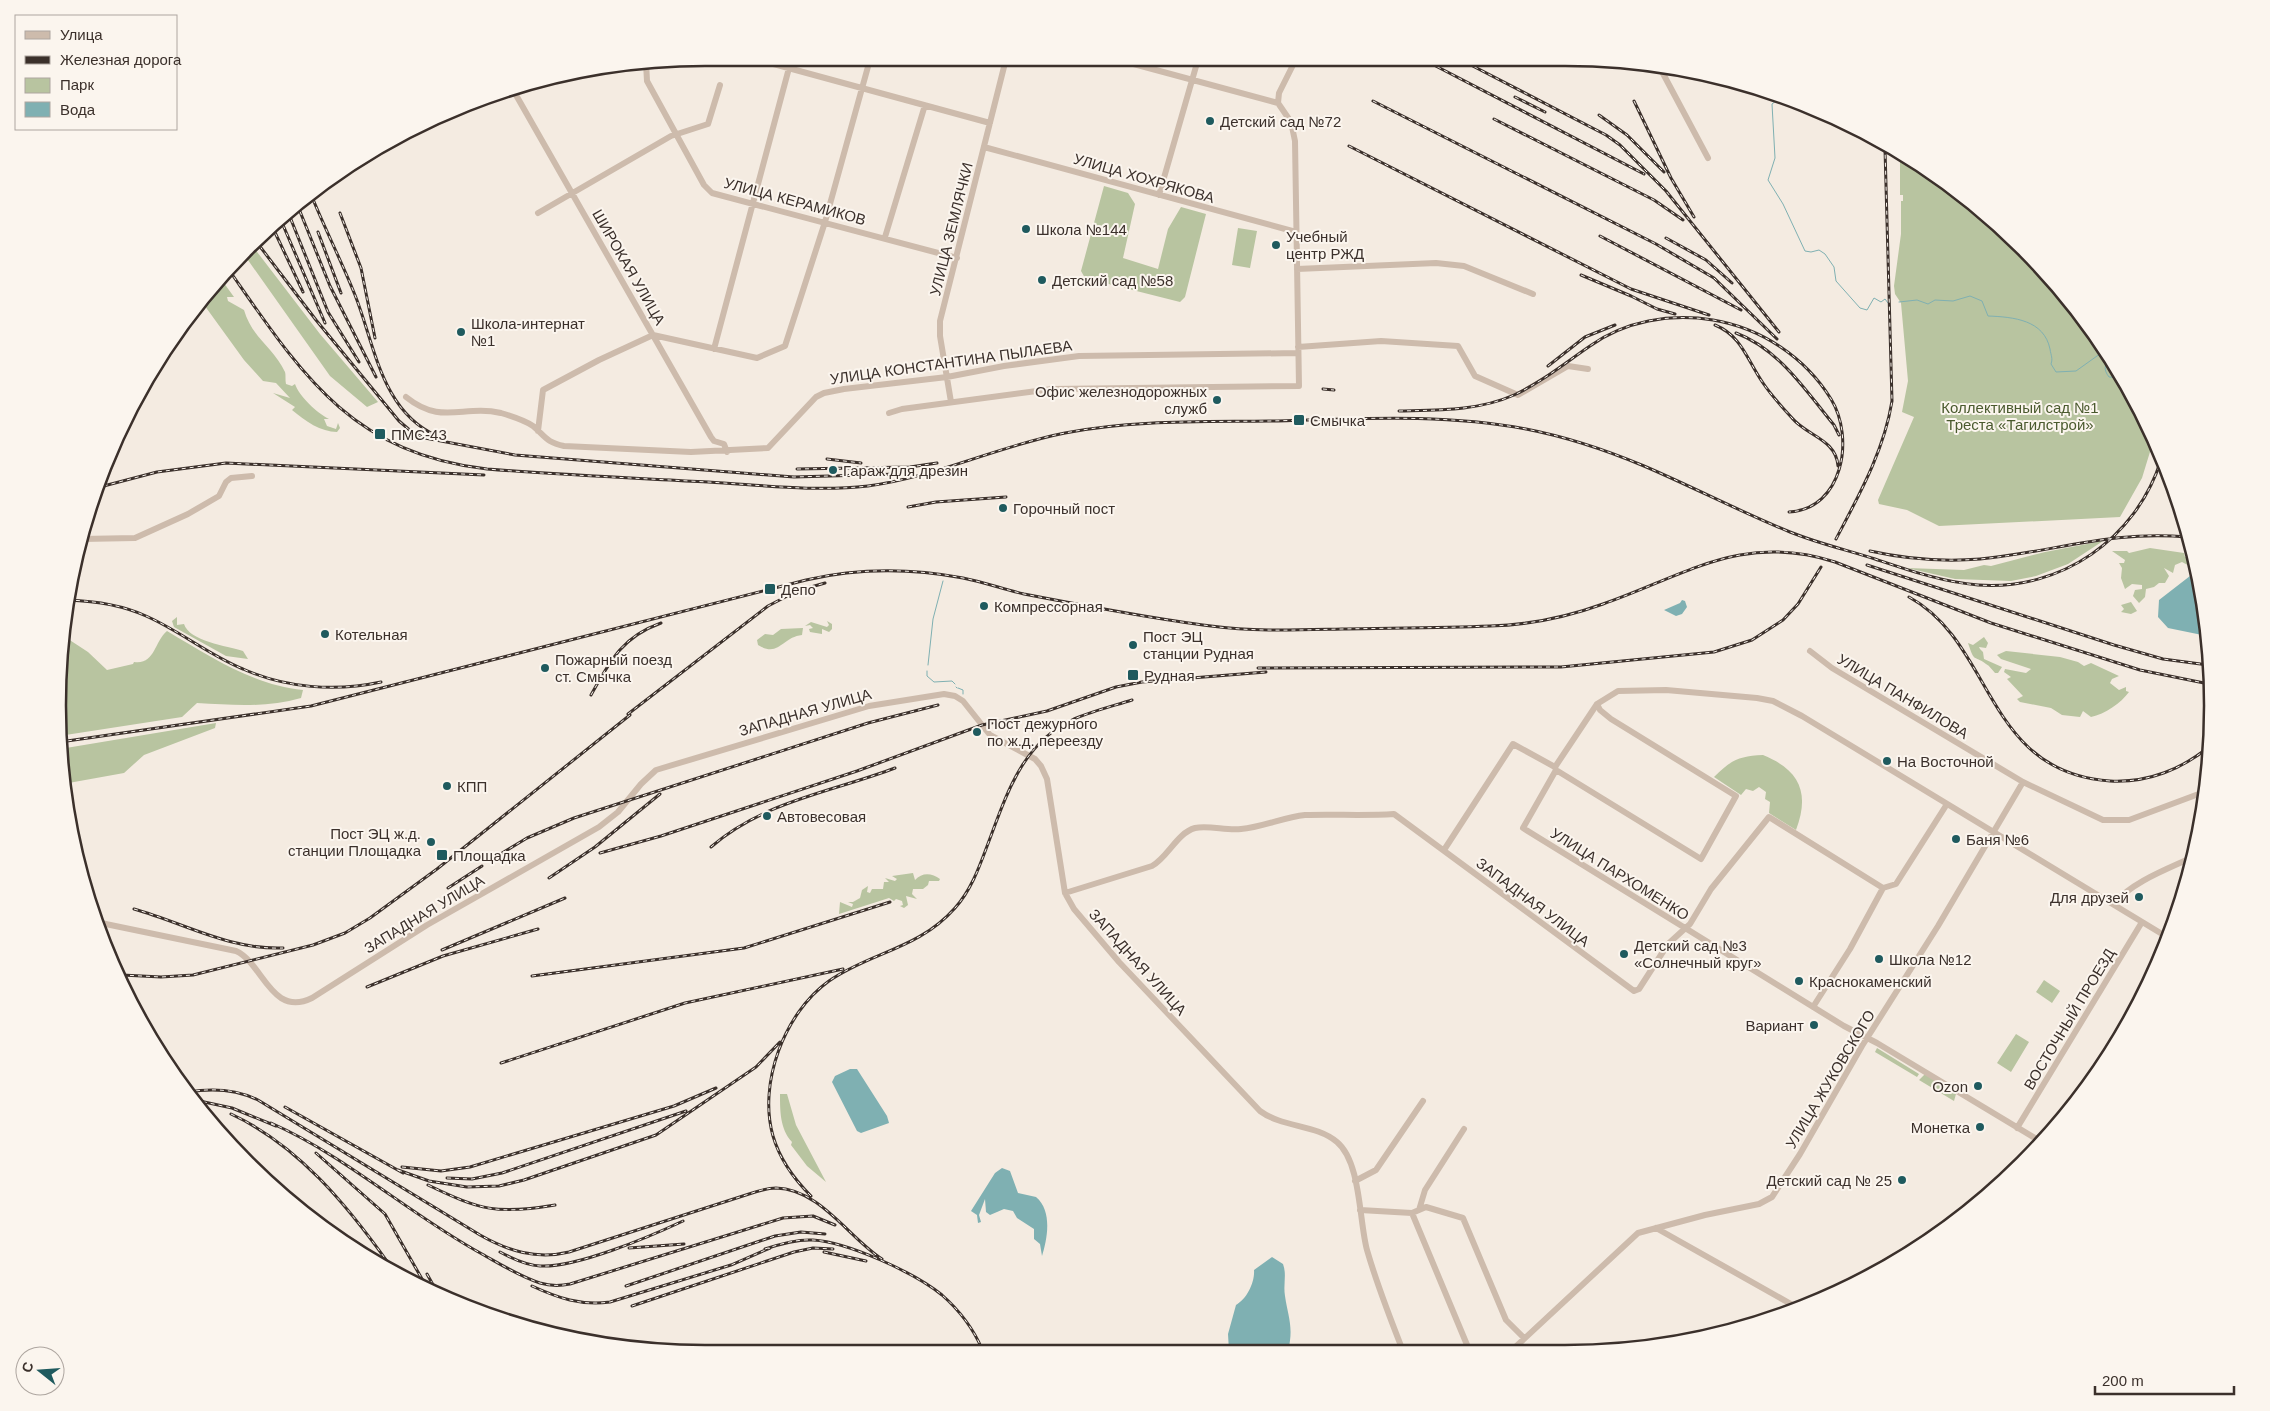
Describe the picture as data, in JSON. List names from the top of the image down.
{
  "streets": {
    "street": [
      "УЛИЦА ХОХРЯКОВА",
      "УЛИЦА КЕРАМИКОВ",
      "УЛИЦА ЗЕМЛЯЧКИ",
      "ШИРОКАЯ УЛИЦА",
      "УЛИЦА КОНСТАНТИНА ПЫЛАЕВА",
      "УЛИЦА ПАНФИЛОВА",
      "ЗАПАДНАЯ УЛИЦА",
      "УЛИЦА ПАРХОМЕНКО",
      "ВОСТОЧНЫЙ ПРОЕЗД",
      "УЛИЦА ЖУКОВСКОГО"
    ]
  },
  "crossings": [
    ["УЛИЦА ХОХРЯКОВА", "УЛИЦА ЗЕМЛЯЧКИ"],
    ["УЛИЦА КЕРАМИКОВ", "УЛИЦА ЗЕМЛЯЧКИ"],
    ["УЛИЦА ЗЕМЛЯЧКИ", "УЛИЦА КОНСТАНТИНА ПЫЛАЕВА"],
    ["ШИРОКАЯ УЛИЦА", "УЛИЦА КОНСТАНТИНА ПЫЛАЕВА"],
    ["УЛИЦА ПАНФИЛОВА", "УЛИЦА ЖУКОВСКОГО"],
    ["ЗАПАДНАЯ УЛИЦА", "УЛИЦА ПАРХОМЕНКО"],
    ["УЛИЦА ПАРХОМЕНКО", "ВОСТОЧНЫЙ ПРОЕЗД"],
    ["УЛИЦА ПАРХОМЕНКО", "УЛИЦА ЖУКОВСКОГО"]
  ],
  "parks": ["Коллективный сад №1 Треста «Тагилстрой»"],
  "places": {
    "other": [
      "Детский сад №72",
      "Школа №144",
      "Учебный центр РЖД",
      "Детский сад №58",
      "Школа-интернат №1",
      "Офис железнодорожных служб",
      "Гараж для дрезин",
      "Горочный пост",
      "Компрессорная",
      "Котельная",
      "Пост ЭЦ станции Рудная",
      "Пожарный поезд ст. Смычка",
      "Пост дежурного по ж.д. переезду",
      "На Восточной",
      "КПП",
      "Автовесовая",
      "Баня №6",
      "Пост ЭЦ ж.д. станции Площадка",
      "Для друзей",
      "Детский сад №3 «Солнечный круг»",
      "Школа №12",
      "Краснокаменский",
      "Вариант",
      "Ozon",
      "Монетка",
      "Детский сад № 25"
    ],
    "transit": [
      "Смычка",
      "ПМС-43",
      "Депо",
      "Рудная",
      "Площадка"
    ]
  },
  "legend": [
    "Улица",
    "Железная дорога",
    "Парк",
    "Вода"
  ],
  "scale_bar": "200 m",
  "north": "left"
}
